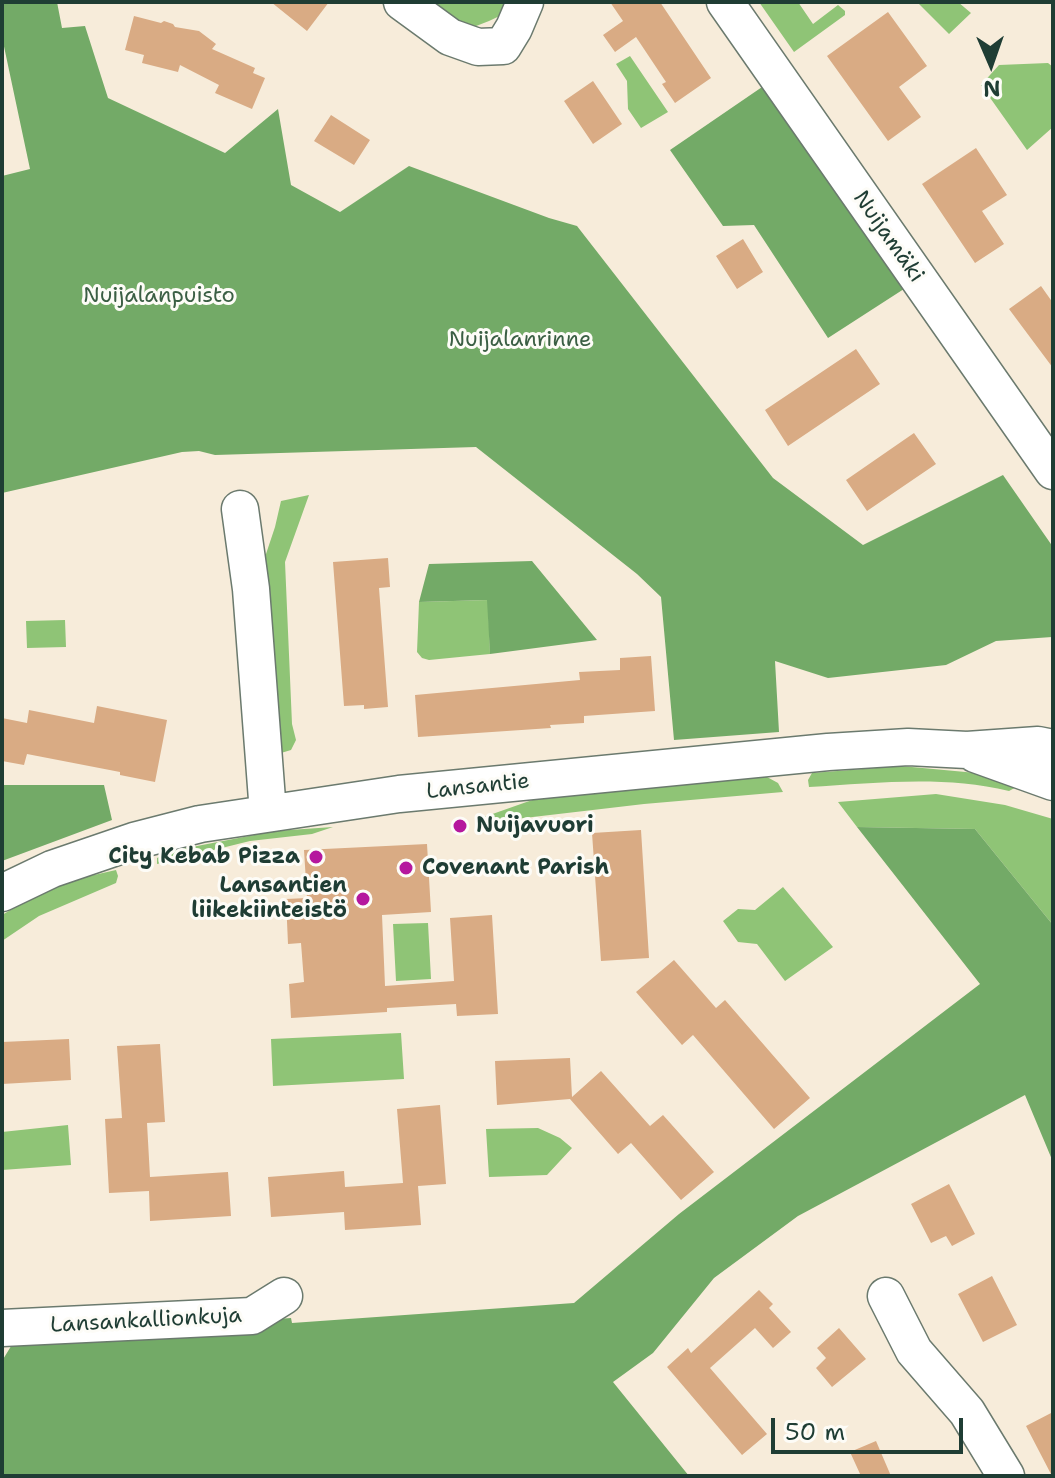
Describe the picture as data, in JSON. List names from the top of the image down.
{
  "streets": {
    "street": ["Nuijamäki", "Lansantie", "Lansankallionkuja"]
  },
  "parks": ["Nuijalanpuisto", "Nuijalanrinne"],
  "places": [
    "Nuijavuori",
    "City Kebab Pizza",
    "Covenant Parish",
    "Lansantien liikekiinteistö"
  ],
  "scale_bar": "50 m",
  "north": "bottom"
}
